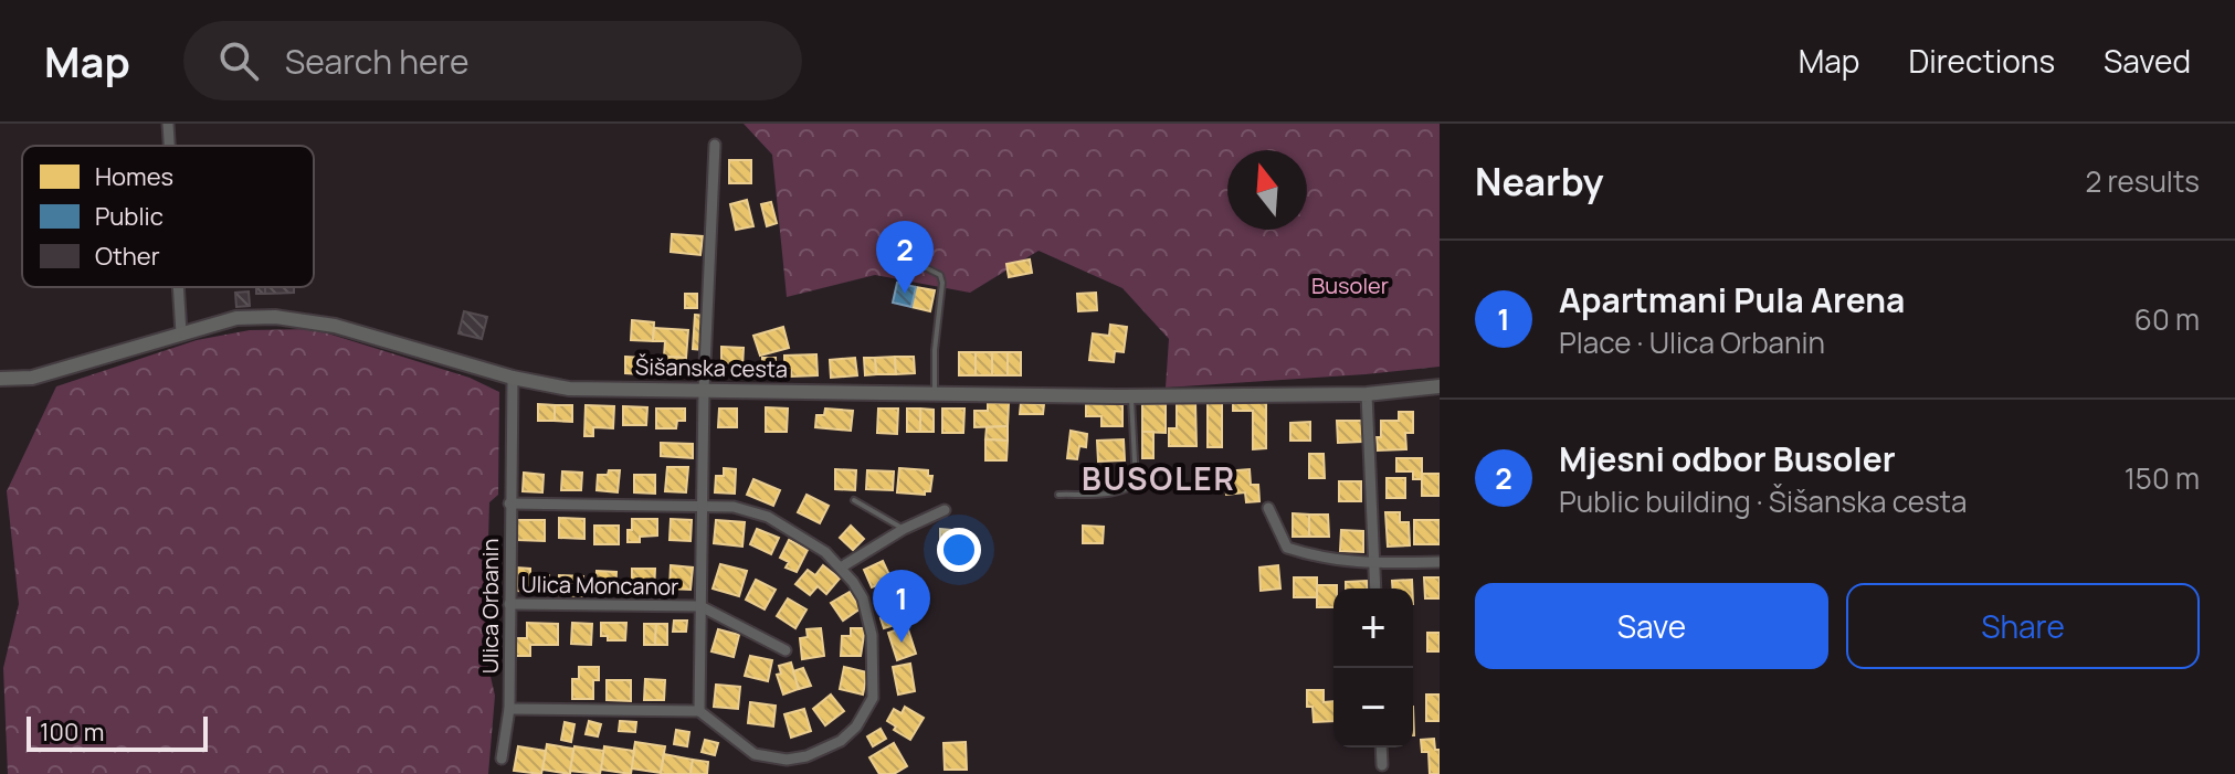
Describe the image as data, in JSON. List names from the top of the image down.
{
  "streets": {
    "main road": ["Šišanska cesta"],
    "street": ["Ulica Moncanor", "Ulica Orbanin"]
  },
  "crossings": [
    ["Šišanska cesta", "Ulica Orbanin"],
    ["Ulica Moncanor", "Ulica Orbanin"]
  ],
  "districts": ["BUSOLER"],
  "parks": ["Busoler"],
  "legend": ["Homes", "Public", "Other"],
  "scale_bar": "100 m",
  "north": "top",
  "page": {
    "header": "Map",
    "search": "Search here",
    "nav": ["Map", "Directions", "Saved"],
    "heading": ["Nearby", "2 results"],
    "pins": ["2", "1"],
    "list": [
      {
        "mark": "1",
        "name": "Apartmani Pula Arena",
        "note": "Place · Ulica Orbanin",
        "value": "60 m"
      },
      {
        "mark": "2",
        "name": "Mjesni odbor Busoler",
        "note": "Public building · Šišanska cesta",
        "value": "150 m"
      }
    ],
    "buttons": ["Save", "Share"],
    "map_buttons": ["+", "−"],
    "scale": "100 m"
  }
}
